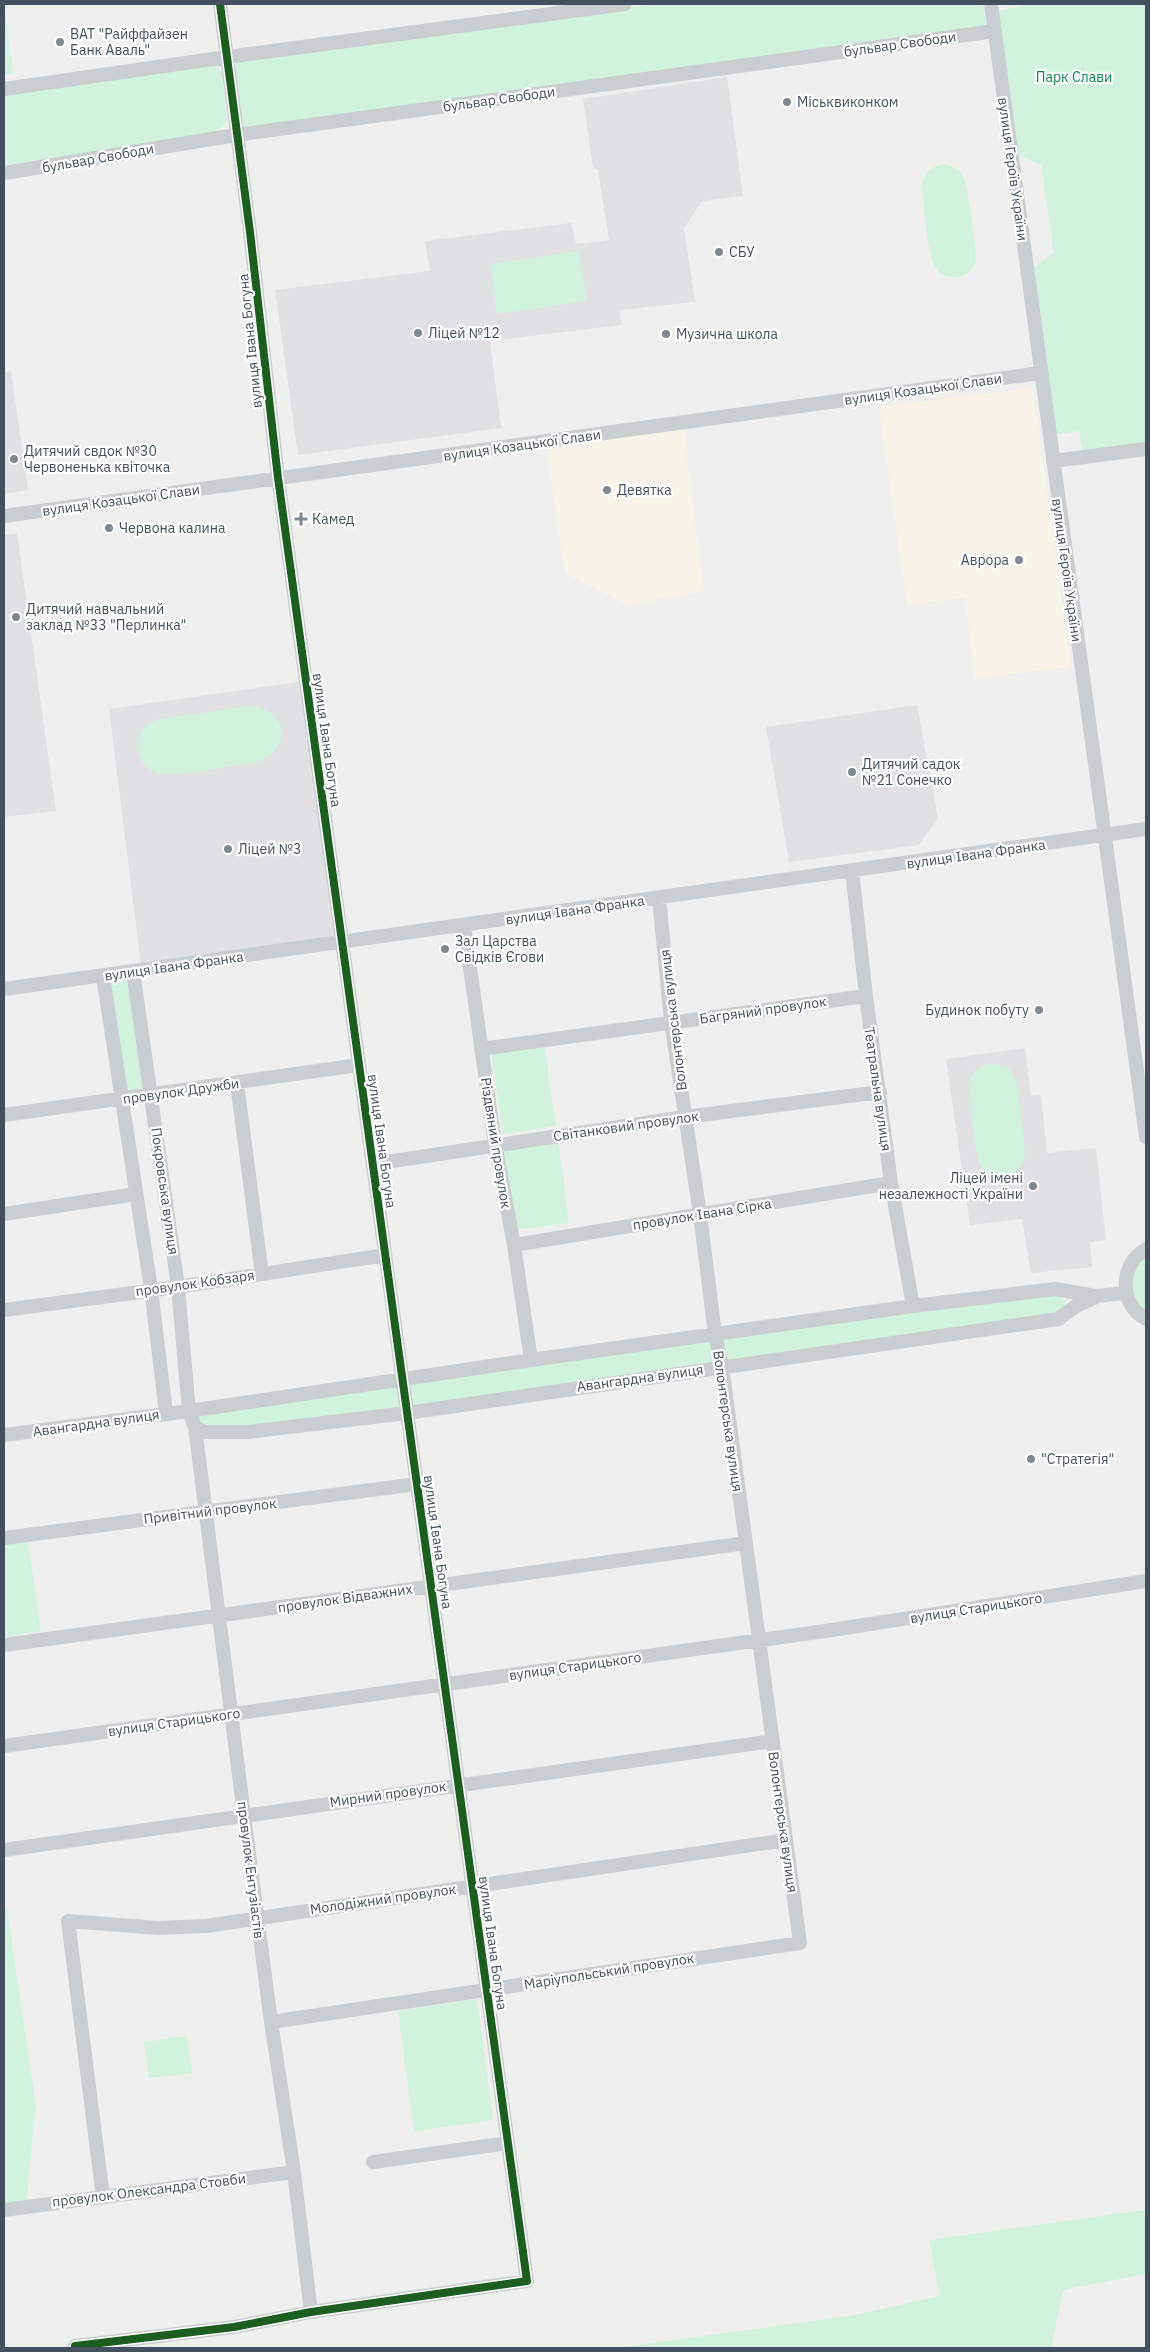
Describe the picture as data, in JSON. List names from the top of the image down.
{
  "streets": {
    "street": [
      "бульвар Свободи",
      "вулиця Героїв України",
      "вулиця Івана Богуна",
      "вулиця Козацької Слави",
      "вулиця Івана Франка",
      "Багряний провулок",
      "Волонтерська вулиця",
      "Театральна вулиця",
      "провулок Дружби",
      "Світанковий провулок",
      "Різдвяний провулок",
      "Покровська вулиця",
      "провулок Івана Сірка",
      "провулок Кобзаря",
      "Авангардна вулиця",
      "Привітний провулок",
      "провулок Відважних",
      "вулиця Старицького",
      "Мирний провулок",
      "провулок Ентузіастів",
      "Молодіжний провулок",
      "Маріупольський провулок",
      "провулок Олександра Стовби"
    ]
  },
  "crossings": [
    ["бульвар Свободи", "вулиця Героїв України"],
    ["бульвар Свободи", "вулиця Івана Богуна"],
    ["вулиця Героїв України", "вулиця Козацької Слави"],
    ["вулиця Героїв України", "вулиця Івана Франка"],
    ["вулиця Івана Богуна", "вулиця Козацької Слави"],
    ["вулиця Івана Богуна", "вулиця Івана Франка"],
    ["вулиця Івана Богуна", "провулок Дружби"],
    ["вулиця Івана Богуна", "Світанковий провулок"],
    ["вулиця Івана Богуна", "провулок Кобзаря"],
    ["вулиця Івана Богуна", "Авангардна вулиця"],
    ["вулиця Івана Богуна", "Привітний провулок"],
    ["вулиця Івана Богуна", "провулок Відважних"],
    ["вулиця Івана Богуна", "вулиця Старицького"],
    ["вулиця Івана Богуна", "Мирний провулок"],
    ["вулиця Івана Богуна", "провулок Ентузіастів"],
    ["вулиця Івана Богуна", "Молодіжний провулок"],
    ["вулиця Івана Богуна", "Маріупольський провулок"],
    ["вулиця Івана Франка", "Волонтерська вулиця"],
    ["вулиця Івана Франка", "Театральна вулиця"],
    ["вулиця Івана Франка", "Різдвяний провулок"],
    ["вулиця Івана Франка", "Покровська вулиця"],
    ["Багряний провулок", "Волонтерська вулиця"],
    ["Багряний провулок", "Театральна вулиця"],
    ["Багряний провулок", "Різдвяний провулок"],
    ["Волонтерська вулиця", "Світанковий провулок"],
    ["Волонтерська вулиця", "провулок Івана Сірка"],
    ["Волонтерська вулиця", "Авангардна вулиця"],
    ["Волонтерська вулиця", "провулок Відважних"],
    ["Волонтерська вулиця", "вулиця Старицького"],
    ["Волонтерська вулиця", "Мирний провулок"],
    ["Волонтерська вулиця", "Молодіжний провулок"],
    ["Волонтерська вулиця", "Маріупольський провулок"],
    ["Театральна вулиця", "Світанковий провулок"],
    ["Театральна вулиця", "провулок Івана Сірка"],
    ["Театральна вулиця", "Авангардна вулиця"],
    ["провулок Дружби", "Покровська вулиця"],
    ["Світанковий провулок", "Різдвяний провулок"],
    ["Різдвяний провулок", "провулок Івана Сірка"],
    ["Різдвяний провулок", "Авангардна вулиця"],
    ["Покровська вулиця", "провулок Кобзаря"],
    ["Покровська вулиця", "Авангардна вулиця"],
    ["Авангардна вулиця", "провулок Ентузіастів"],
    ["Привітний провулок", "провулок Ентузіастів"],
    ["провулок Відважних", "провулок Ентузіастів"],
    ["вулиця Старицького", "провулок Ентузіастів"],
    ["Мирний провулок", "провулок Ентузіастів"],
    ["провулок Ентузіастів", "Молодіжний провулок"],
    ["провулок Ентузіастів", "Маріупольський провулок"],
    ["провулок Ентузіастів", "провулок Олександра Стовби"],
    ["Молодіжний провулок", "провулок Олександра Стовби"]
  ],
  "parks": ["Парк Слави"],
  "places": {
    "other": [
      "ВАТ \"Райффайзен Банк Аваль\"",
      "Міськвиконком",
      "СБУ",
      "Ліцей №12",
      "Музична школа",
      "Дитячий свдок №30 Червоненька квіточка",
      "Девятка",
      "Червона калина",
      "Аврора",
      "Дитячий навчальний заклад №33 \"Перлинка\"",
      "Дитячий садок №21 Сонечко",
      "Ліцей №3",
      "Зал Царства Свідків Єгови",
      "Будинок побуту",
      "Ліцей імені незалежності України",
      "\"Стратегія\""
    ],
    "health": ["Камед"]
  }
}
